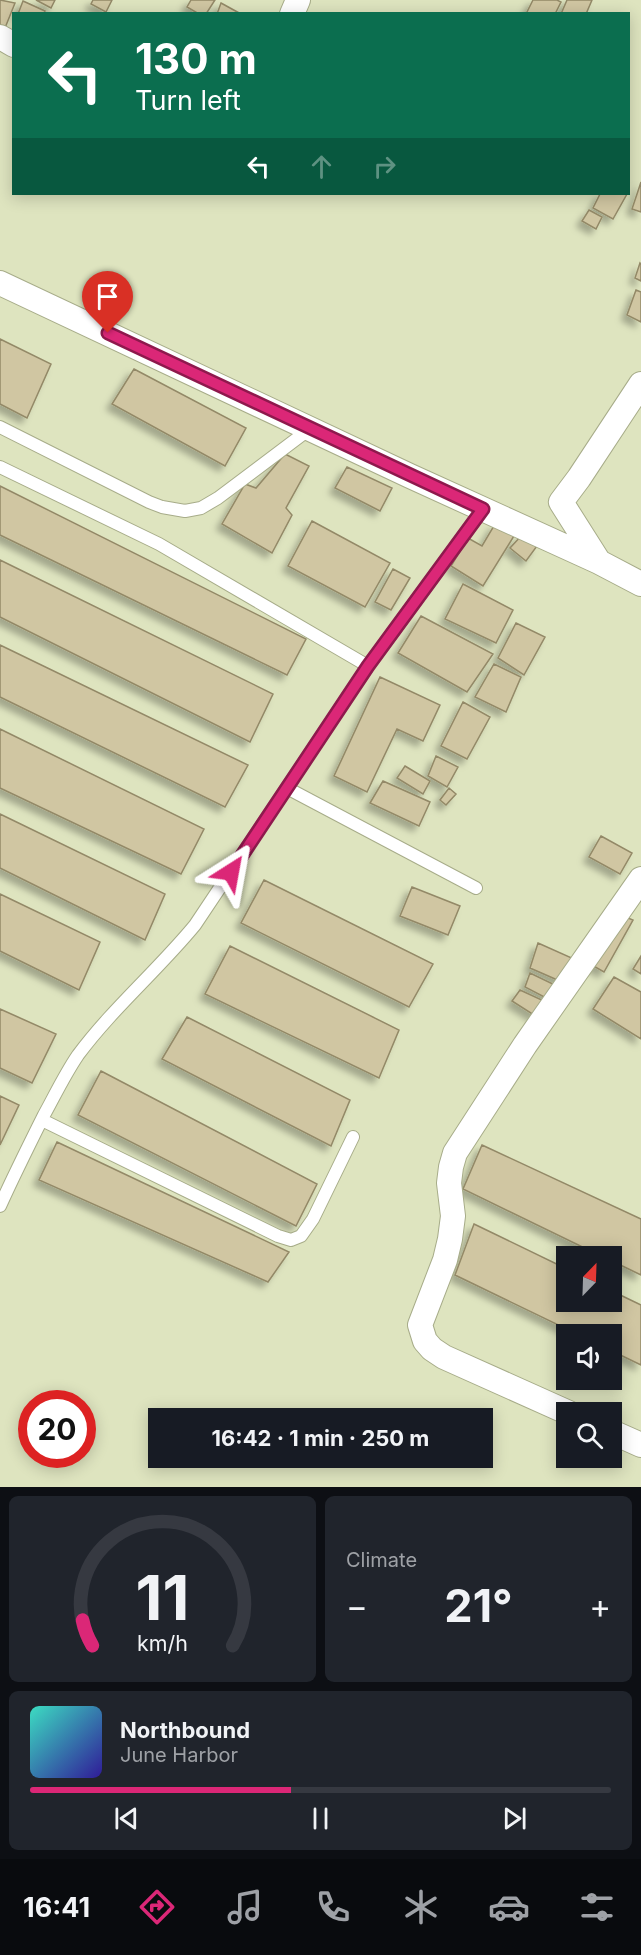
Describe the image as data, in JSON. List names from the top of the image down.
{
  "north": "top right",
  "page": {
    "turn": ["130 m", "Turn left"],
    "limit": "20",
    "trip": "16:42 · 1 min · 250 m",
    "tile": "Climate",
    "heat": ["−", "21°", "+"],
    "song": ["Northbound", "June Harbor"],
    "tabs": "16:41",
    "gauge": ["11", "km/h"]
  }
}
